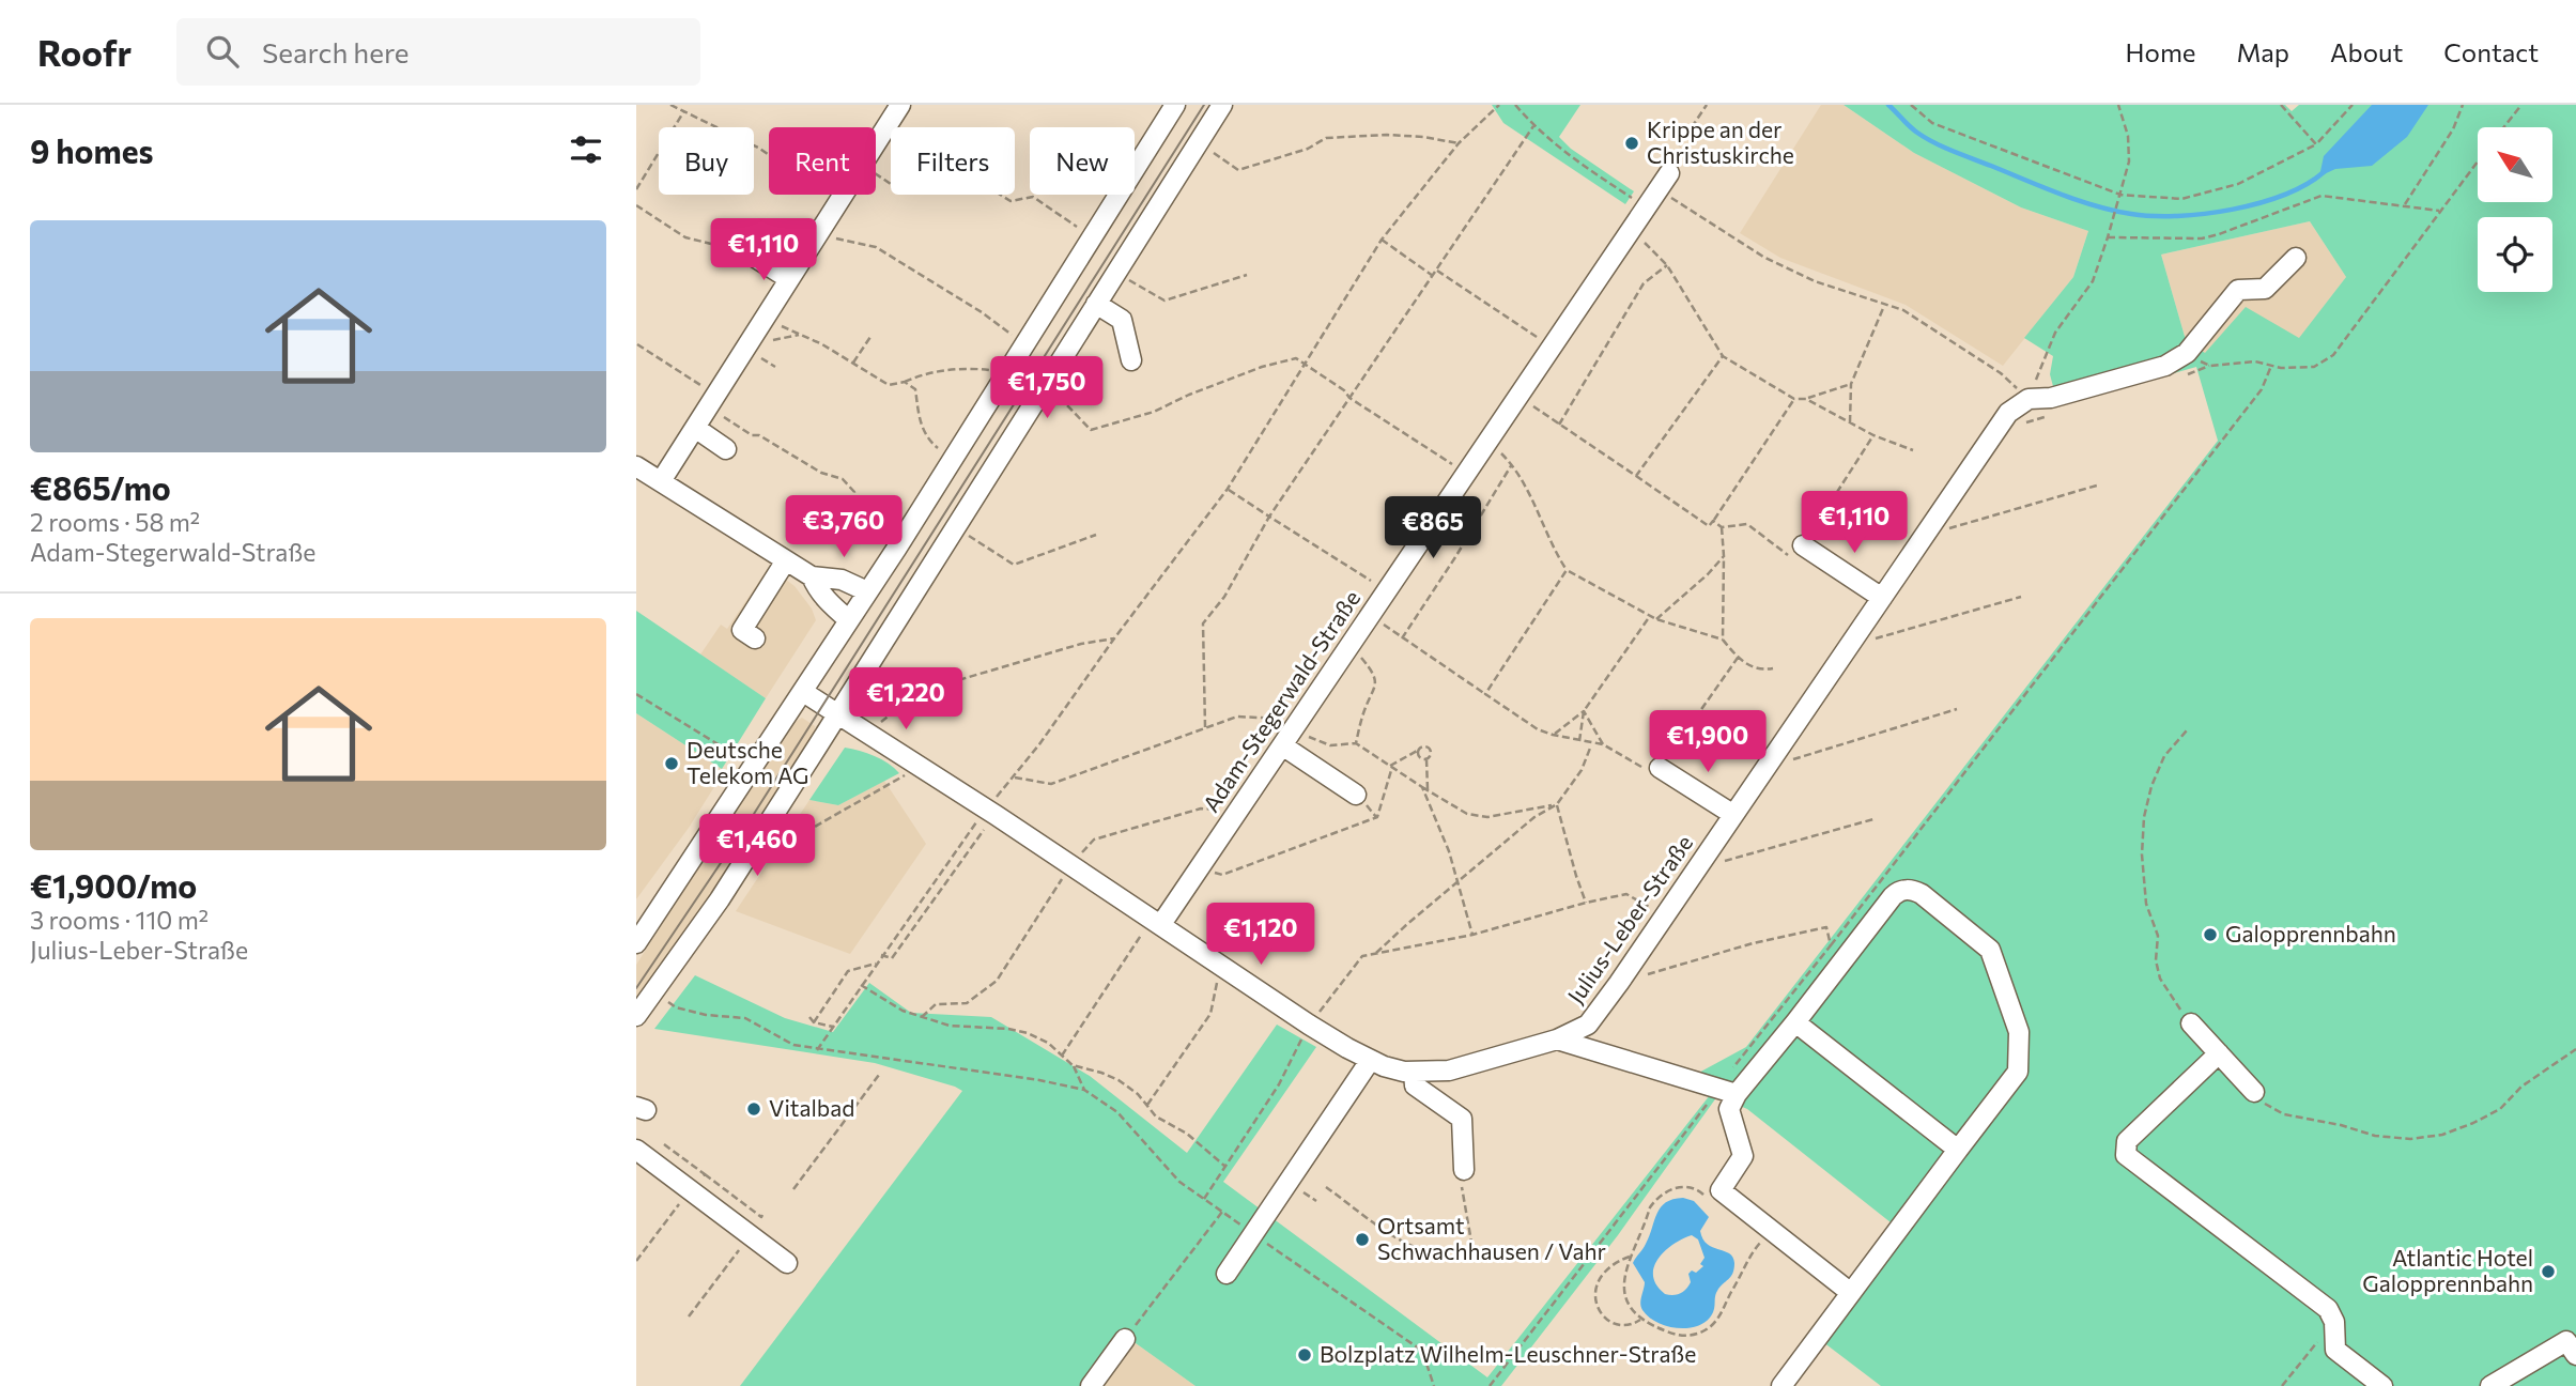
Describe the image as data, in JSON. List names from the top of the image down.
{
  "streets": {
    "street": ["Adam-Stegerwald-Straße", "Julius-Leber-Straße"]
  },
  "crossings": [
    ["Adam-Stegerwald-Straße", "Julius-Leber-Straße"]
  ],
  "places": [
    "Krippe an der Christuskirche",
    "Deutsche Telekom AG",
    "Galopprennbahn",
    "Vitalbad",
    "Ortsamt Schwachhausen / Vahr",
    "Atlantic Hotel Galopprennbahn",
    "Bolzplatz Wilhelm-Leuschner-Straße"
  ],
  "north": "top left",
  "page": {
    "header": "Roofr",
    "search": "Search here",
    "nav": [
      "Home",
      "Map",
      "About",
      "Contact"
    ],
    "heading": "9 homes",
    "chip": [
      "Buy",
      "Rent",
      "Filters",
      "New"
    ],
    "list": [
      {
        "name": "€865/mo",
        "note": "2 rooms · 58 m² · Adam-Stegerwald-Straße"
      },
      {
        "name": "€1,900/mo",
        "note": "3 rooms · 110 m² · Julius-Leber-Straße"
      }
    ],
    "price": [
      "€1,110",
      "€1,750",
      "€1,110",
      "€3,760",
      "€865",
      "€1,220",
      "€1,900",
      "€1,460",
      "€1,120"
    ]
  }
}
